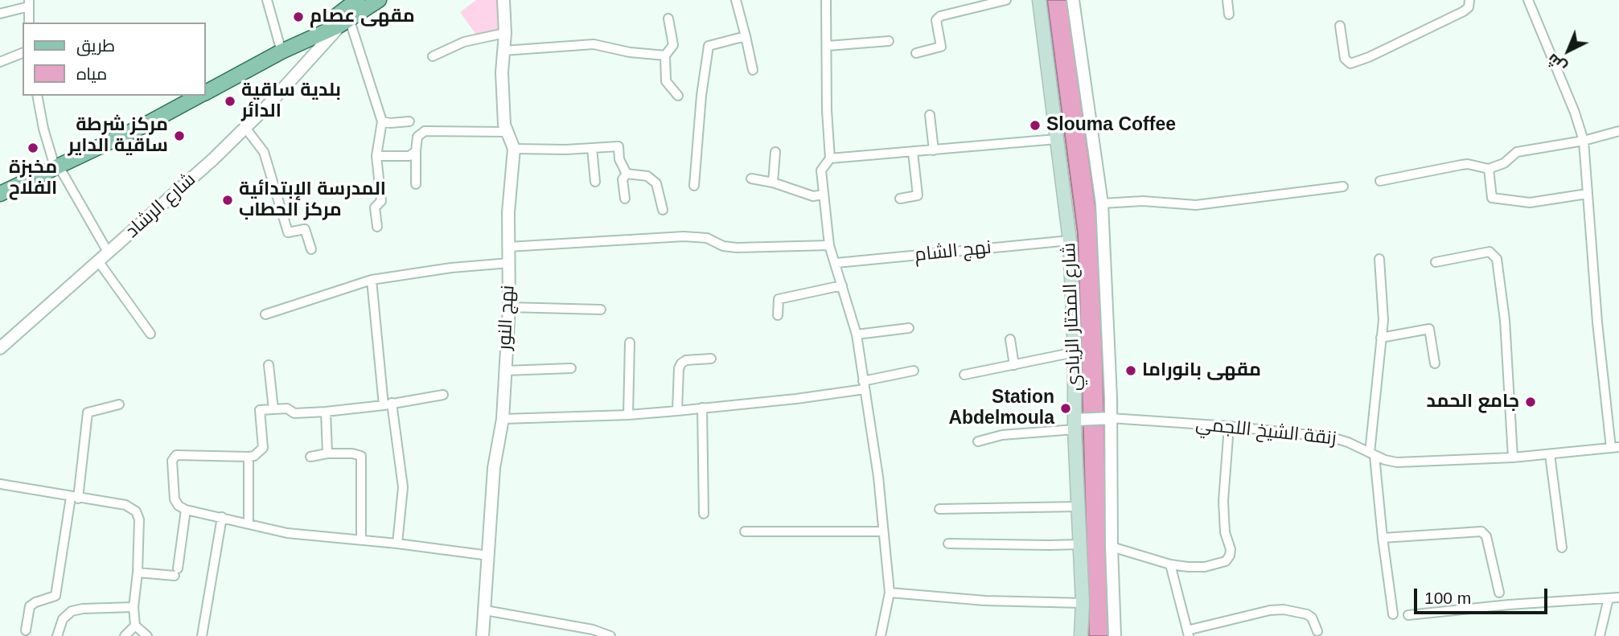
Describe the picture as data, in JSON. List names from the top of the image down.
{
  "streets": {
    "main road": ["شارع المختار الزيادي"],
    "street": [
      "شارع الرشاد",
      "نهج الشام",
      "نهج النور",
      "زنقة الشيخ اللجمي"
    ]
  },
  "crossings": [
    ["نهج الشام", "شارع المختار الزيادي"]
  ],
  "places": [
    "مقهى عصام",
    "بلدية ساقية الدائر",
    "Slouma Coffee",
    "مركز شرطة ساقية الداير",
    "مخبزة الفلاح",
    "المدرسة الإبتدائية مركز الحطاب",
    "مقهى بانوراما",
    "جامع الحمد",
    "Station Abdelmoula"
  ],
  "legend": ["طريق", "مياه"],
  "scale_bar": "100 m",
  "north": "bottom left"
}
